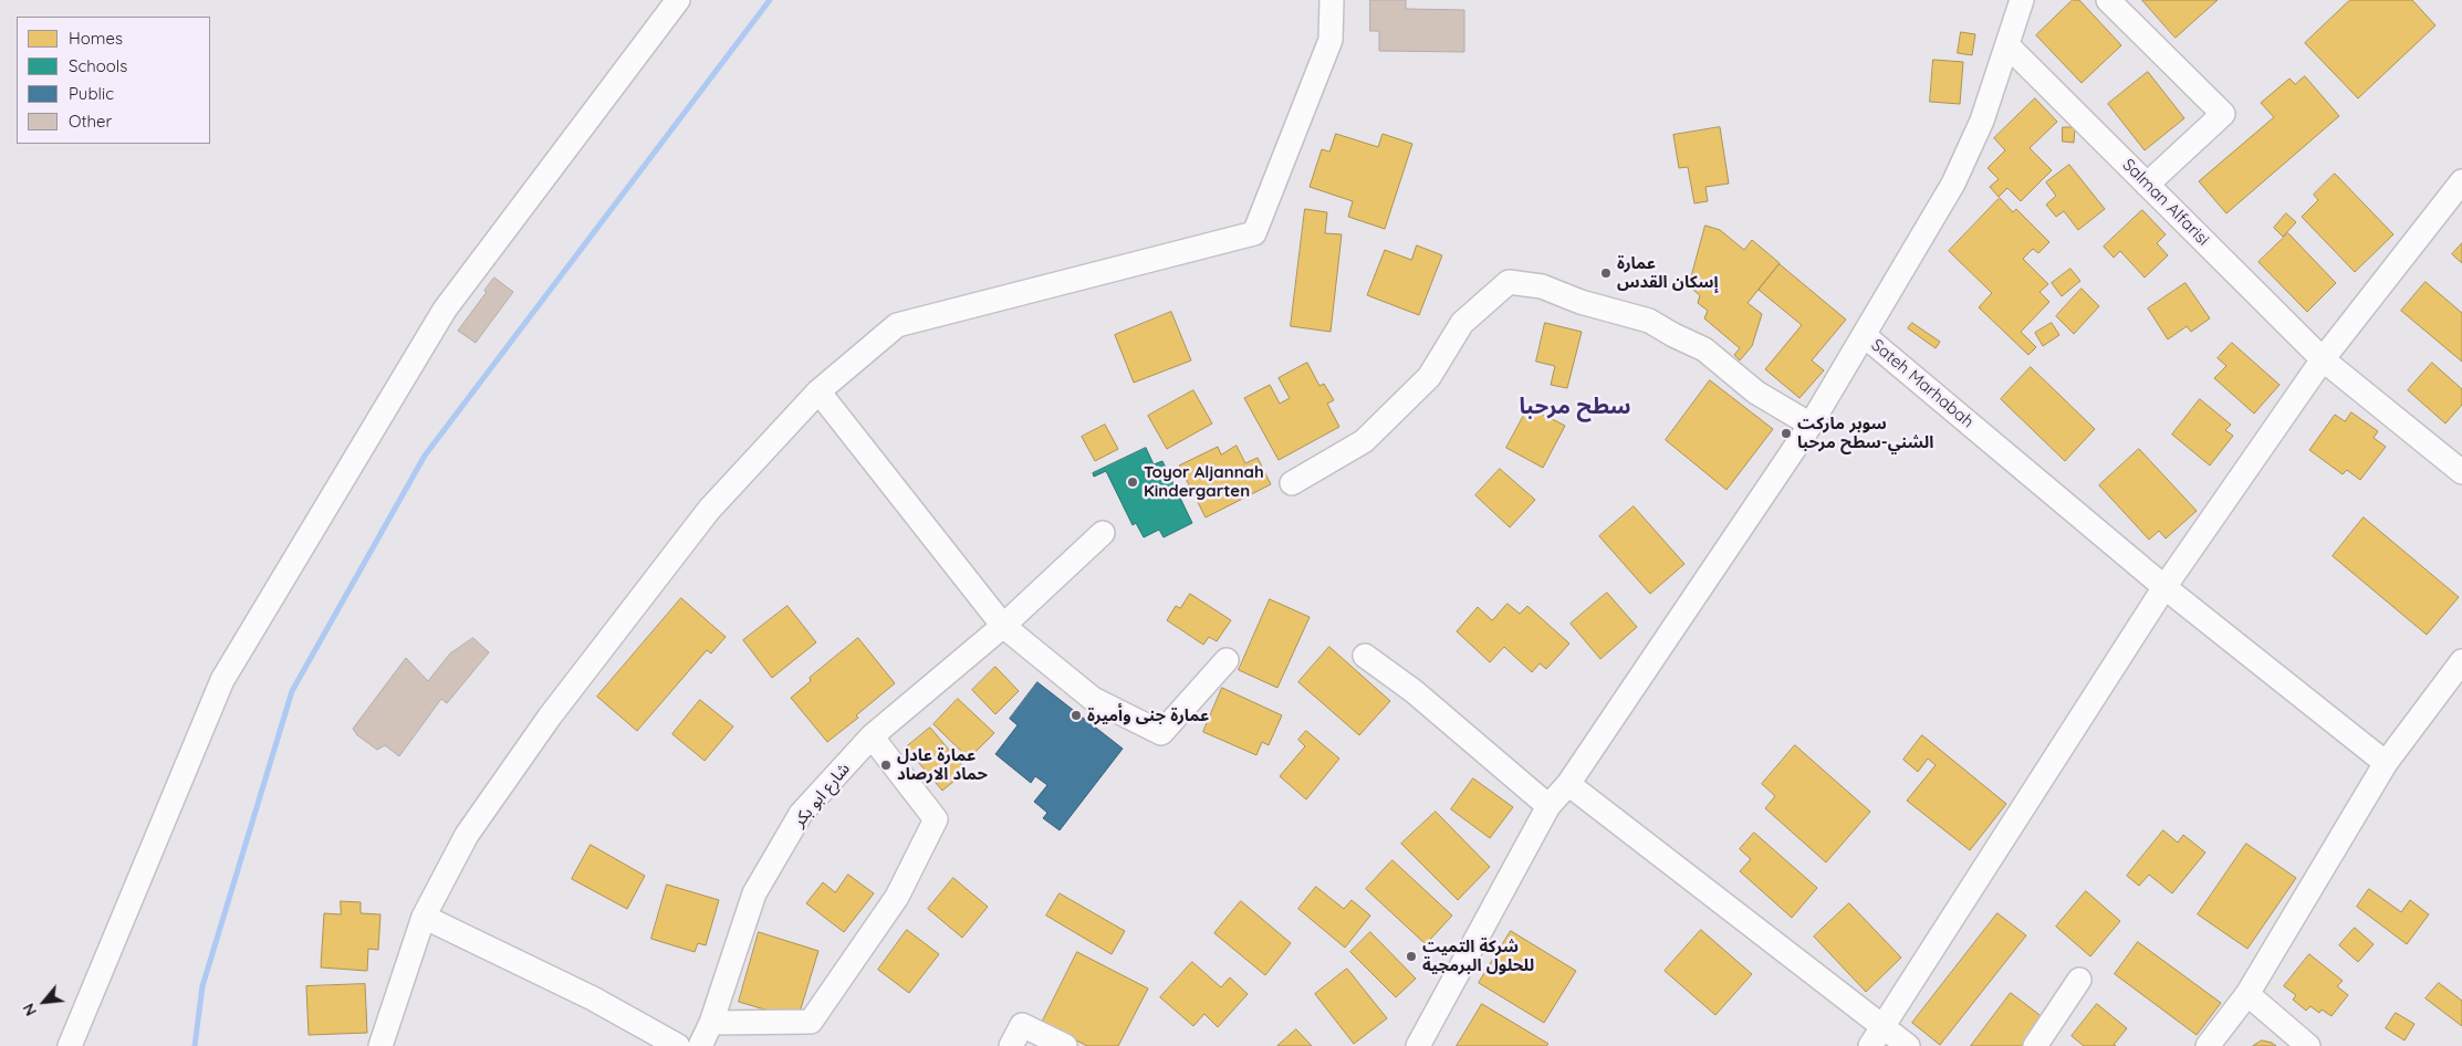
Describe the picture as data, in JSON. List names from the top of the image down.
{
  "streets": {
    "street": ["Salman Alfarisi", "Sateh Marhabah", "شارع ابو بكر"]
  },
  "crossings": [
    ["Salman Alfarisi", "Sateh Marhabah"]
  ],
  "districts": ["سطح مرحبا"],
  "places": [
    "عمارة إسكان القدس",
    "سوبر ماركت الشني-سطح مرحبا",
    "Toyor Aljannah Kindergarten",
    "عمارة جنى وأميرة",
    "عمارة عادل حماد الارصاد",
    "شركة التميت للحلول البرمجية"
  ],
  "legend": [
    "Homes",
    "Schools",
    "Public",
    "Other"
  ],
  "north": "bottom left"
}
